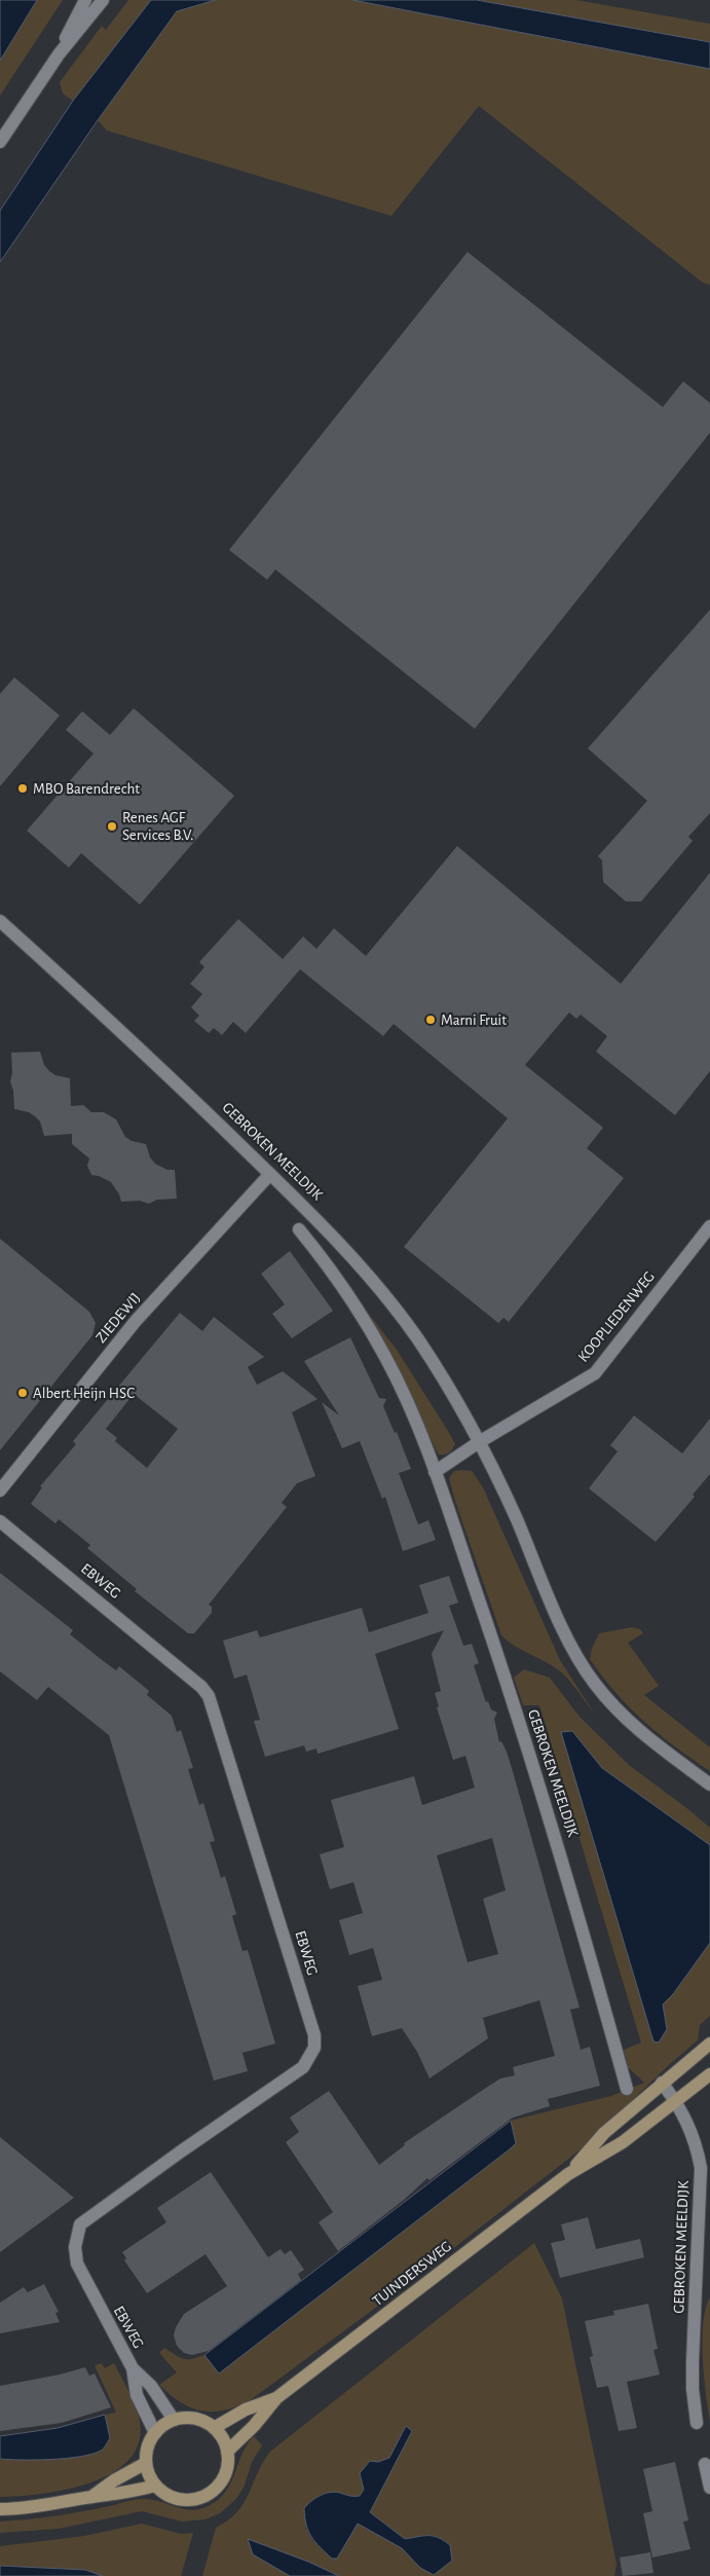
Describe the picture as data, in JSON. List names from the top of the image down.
{
  "streets": {
    "main road": ["TUINDERSWEG"],
    "street": [
      "GEBROKEN MEELDIJK",
      "KOOPLIEDENWEG",
      "ZIEDEWIJ",
      "EBWEG"
    ]
  },
  "crossings": [
    ["GEBROKEN MEELDIJK", "KOOPLIEDENWEG"],
    ["GEBROKEN MEELDIJK", "ZIEDEWIJ"],
    ["GEBROKEN MEELDIJK", "TUINDERSWEG"],
    ["EBWEG", "TUINDERSWEG"]
  ],
  "places": [
    "MBO Barendrecht",
    "Renes AGF Services B.V.",
    "Marni Fruit",
    "Albert Heijn HSC"
  ]
}
